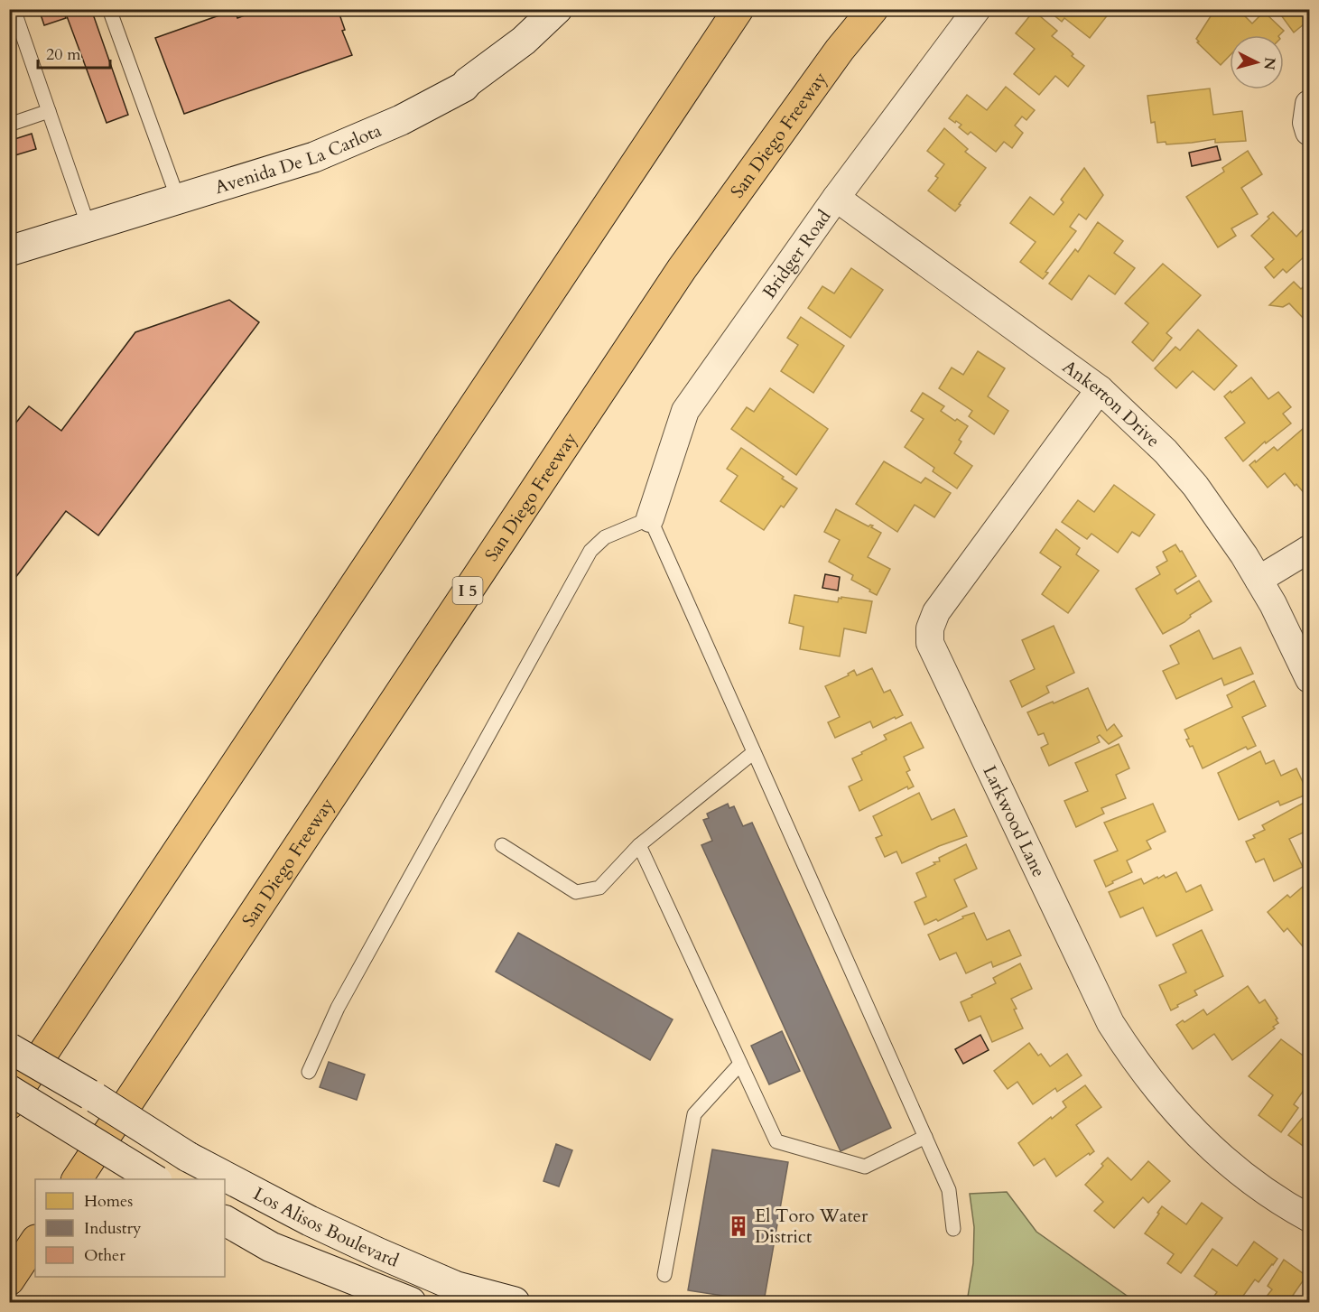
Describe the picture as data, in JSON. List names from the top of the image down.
{
  "streets": {
    "highway": ["San Diego Freeway", "I 5"],
    "main road": ["Avenida De La Carlota", "Los Alisos Boulevard"],
    "street": ["Bridger Road", "Ankerton Drive", "Larkwood Lane"]
  },
  "crossings": [
    ["Bridger Road", "Ankerton Drive"],
    ["Ankerton Drive", "Larkwood Lane"]
  ],
  "places": {
    "building": ["El Toro Water District"]
  },
  "legend": ["Homes", "Industry", "Other"],
  "scale_bar": "20 m",
  "north": "right"
}
